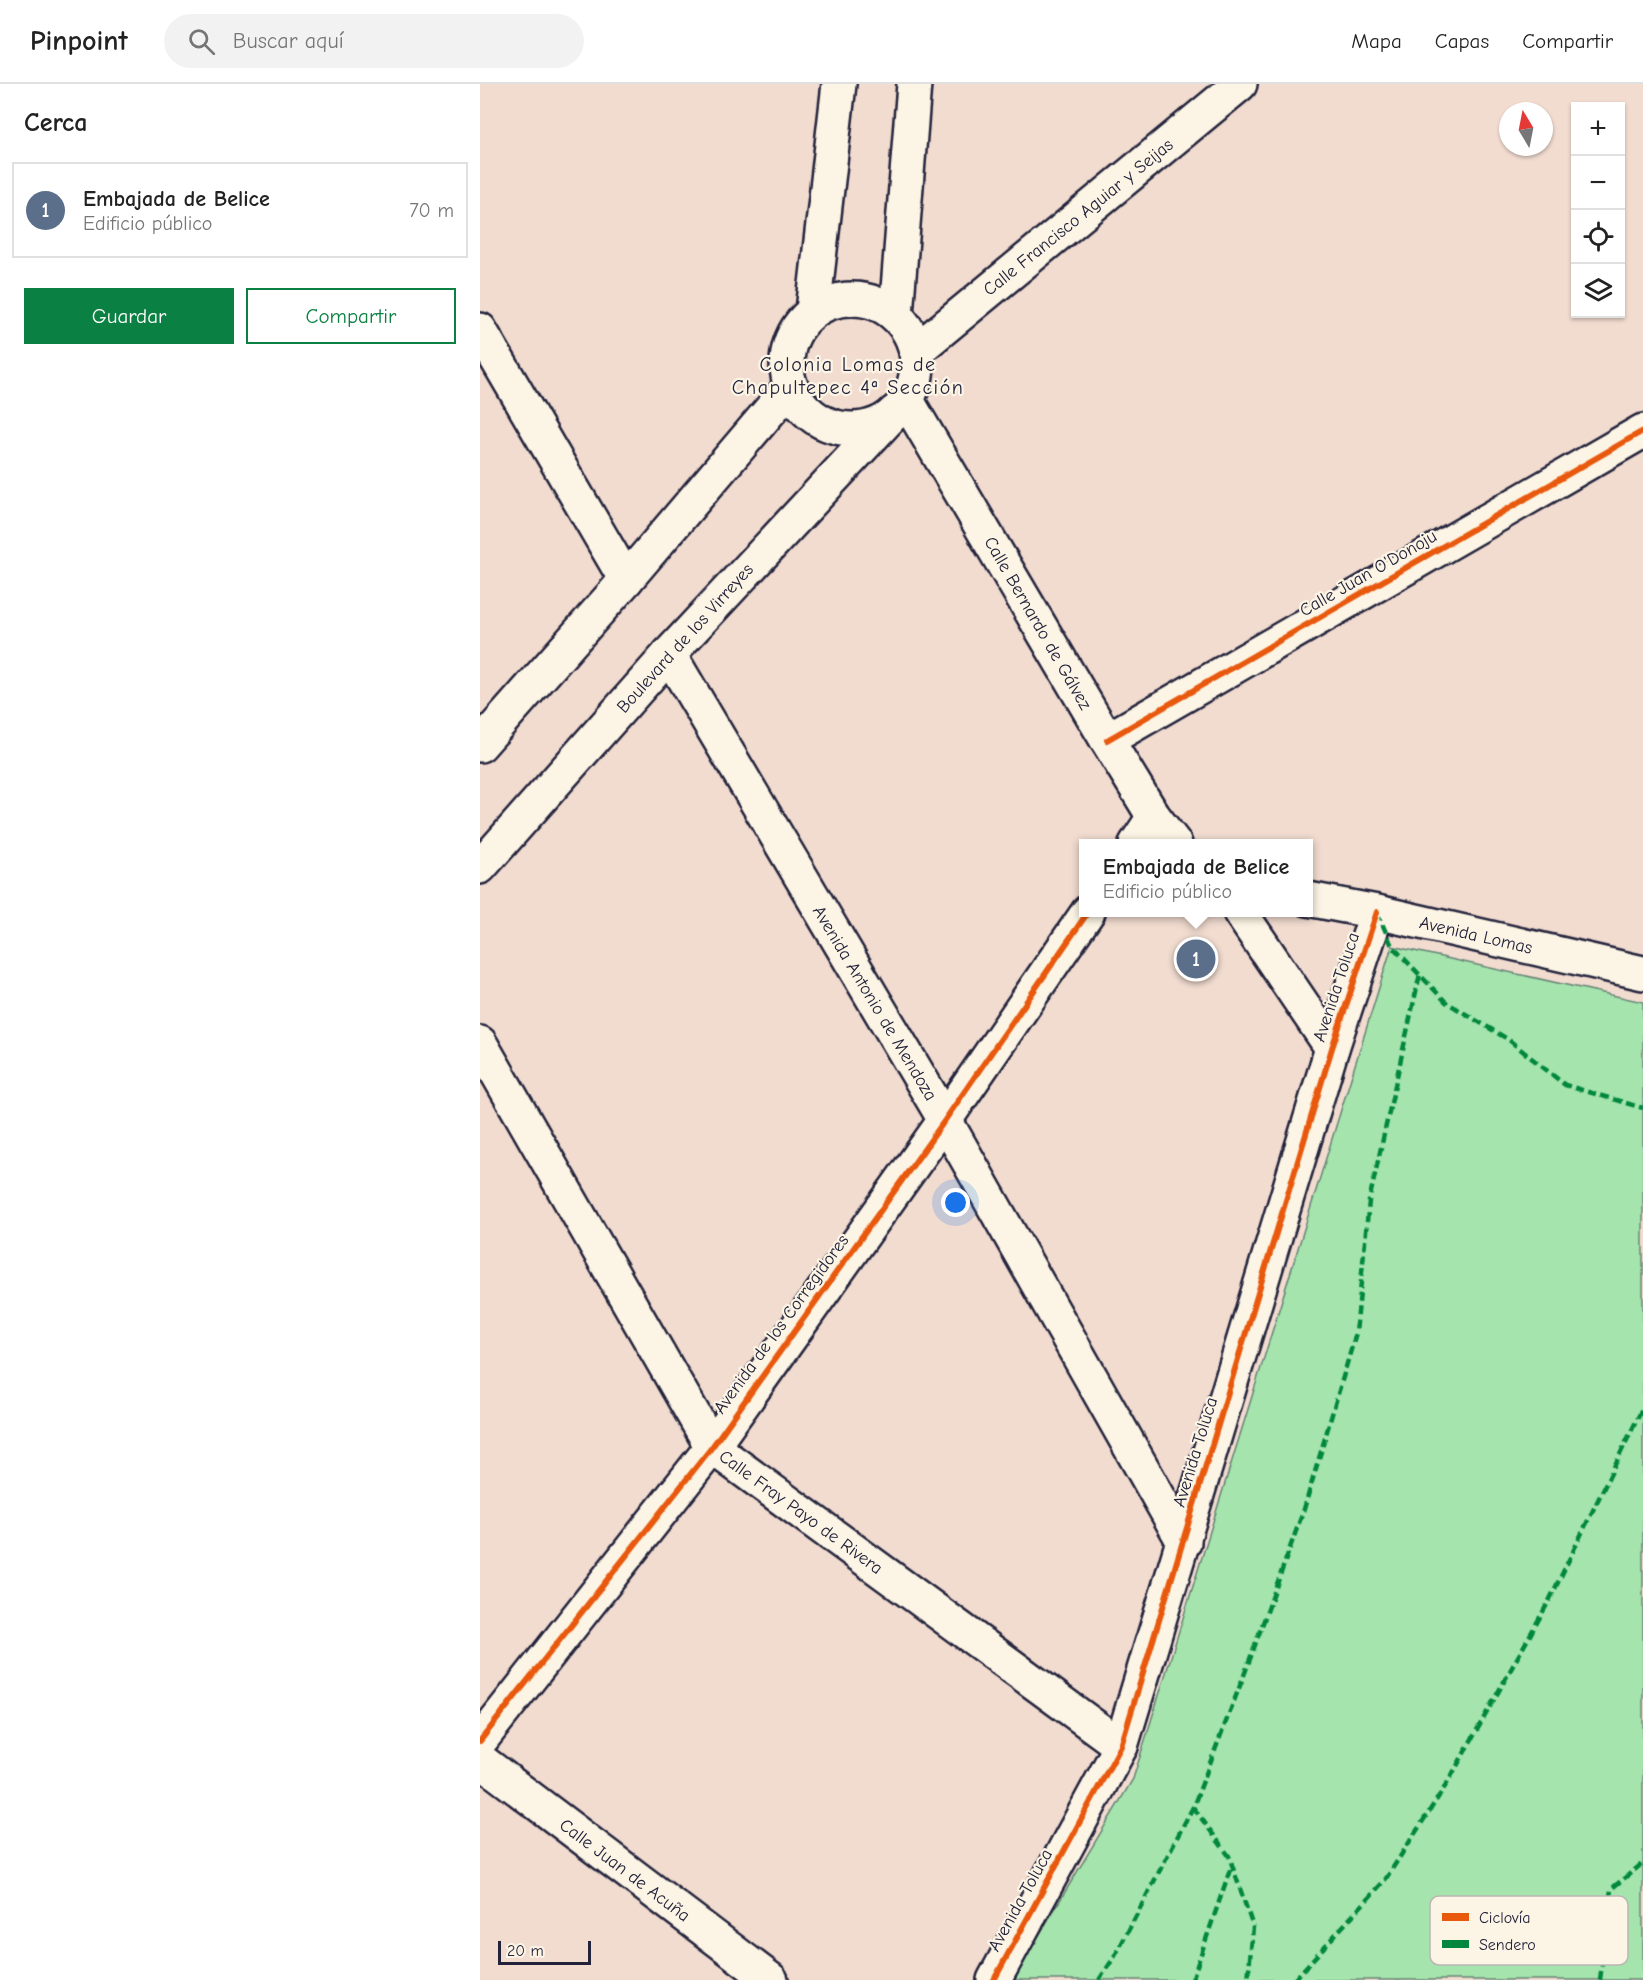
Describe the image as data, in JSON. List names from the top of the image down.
{
  "streets": {
    "street": [
      "Calle Francisco Aguiar y Seijas",
      "Calle Juan O'Donoju",
      "Calle Bernardo de Gálvez",
      "Boulevard de los Virreyes",
      "Avenida Lomas",
      "Avenida Toluca",
      "Avenida Antonio de Mendoza",
      "Avenida de los Corregidores",
      "Calle Fray Payo de Rivera",
      "Calle Juan de Acuña"
    ]
  },
  "crossings": [
    ["Calle Francisco Aguiar y Seijas", "Calle Bernardo de Gálvez"],
    ["Calle Francisco Aguiar y Seijas", "Boulevard de los Virreyes"],
    ["Calle Juan O'Donoju", "Calle Bernardo de Gálvez"],
    ["Calle Bernardo de Gálvez", "Boulevard de los Virreyes"],
    ["Boulevard de los Virreyes", "Avenida Antonio de Mendoza"],
    ["Avenida Lomas", "Avenida Toluca"],
    ["Avenida Toluca", "Avenida Antonio de Mendoza"],
    ["Avenida Toluca", "Calle Fray Payo de Rivera"],
    ["Avenida Antonio de Mendoza", "Avenida de los Corregidores"],
    ["Avenida de los Corregidores", "Calle Fray Payo de Rivera"]
  ],
  "districts": ["Colonia Lomas de Chapultepec 4ª Sección"],
  "legend": ["Ciclovía", "Sendero"],
  "scale_bar": "20 m",
  "north": "top",
  "page": {
    "header": "Pinpoint",
    "search": "Buscar aquí",
    "nav": ["Mapa", "Capas", "Compartir"],
    "heading": "Cerca",
    "map_buttons": ["+", "−"],
    "list": [
      {
        "mark": "1",
        "name": "Embajada de Belice",
        "note": "Edificio público",
        "value": "70 m"
      }
    ],
    "buttons": ["Guardar", "Compartir"],
    "popup": ["Embajada de Belice", "Edificio público"],
    "pins": "1",
    "scale": "20 m"
  }
}
